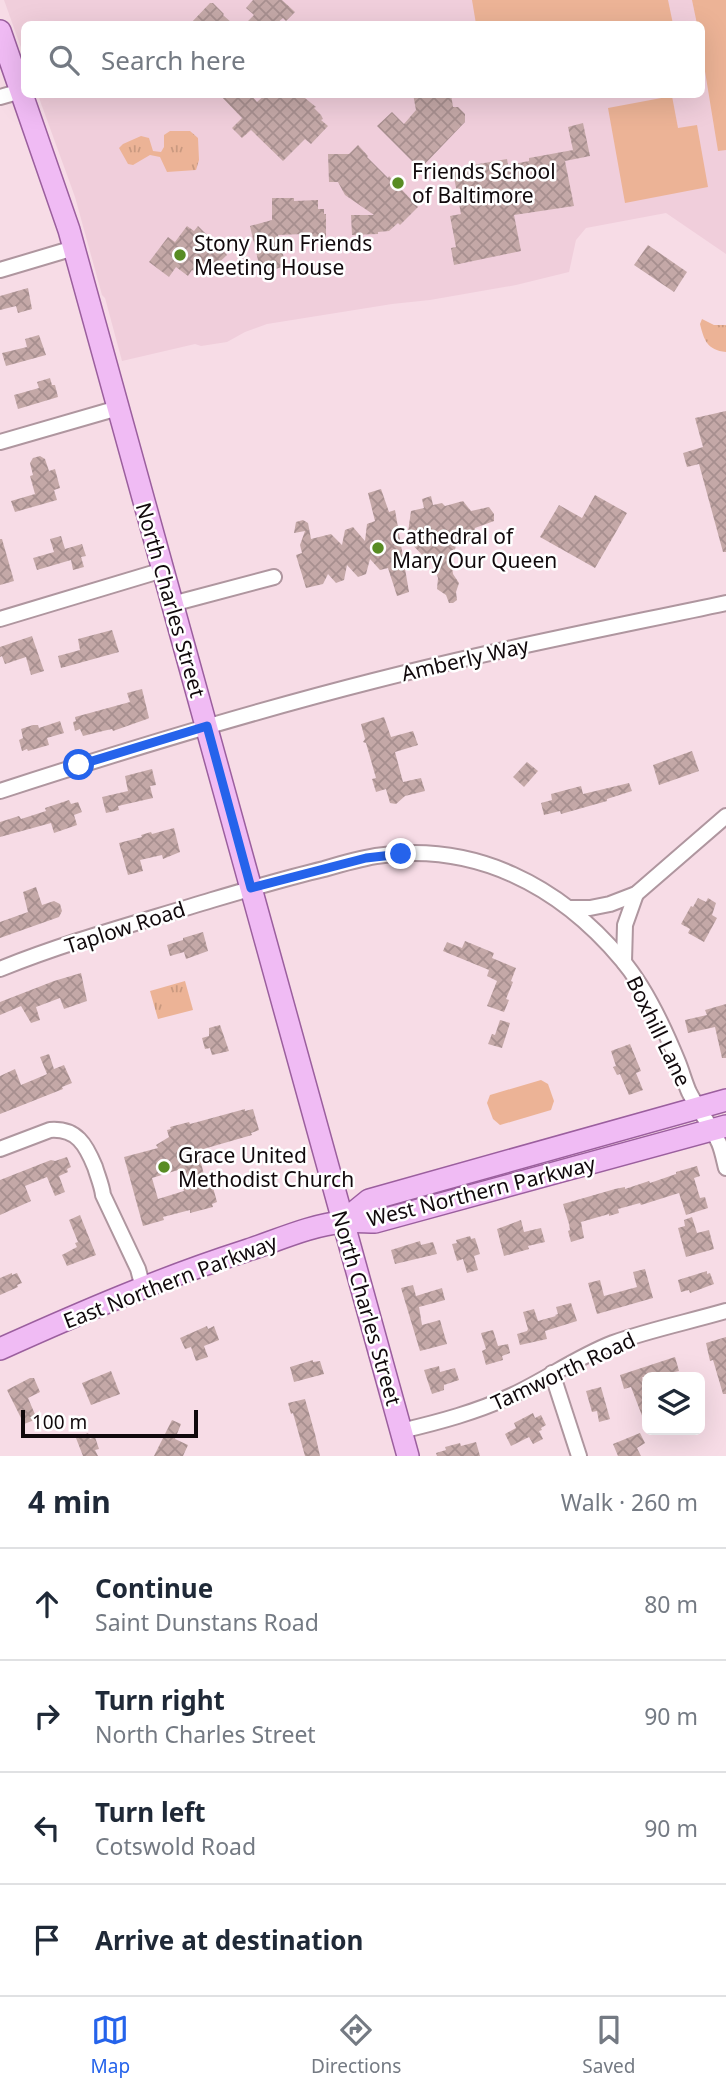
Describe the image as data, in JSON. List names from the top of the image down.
{
  "streets": {
    "main road": ["North Charles Street", "West Northern Parkway", "East Northern Parkway"],
    "street": [
      "Amberly Way",
      "Taplow Road",
      "Boxhill Lane",
      "Tamworth Road"
    ]
  },
  "crossings": [
    ["North Charles Street", "Amberly Way"],
    ["North Charles Street", "Taplow Road"],
    ["North Charles Street", "West Northern Parkway"],
    ["North Charles Street", "East Northern Parkway"],
    ["North Charles Street", "Tamworth Road"],
    ["Taplow Road", "Boxhill Lane"],
    ["Boxhill Lane", "West Northern Parkway"],
    ["West Northern Parkway", "East Northern Parkway"]
  ],
  "places": [
    "Friends School of Baltimore",
    "Stony Run Friends Meeting House",
    "Cathedral of Mary Our Queen",
    "Grace United Methodist Church"
  ],
  "scale_bar": "100 m",
  "page": {
    "search": "Search here",
    "scale": "100 m",
    "heading": ["4 min", "Walk · 260 m"],
    "list": [
      ["Continue", "Saint Dunstans Road", "80 m"],
      ["Turn right", "North Charles Street", "90 m"],
      ["Turn left", "Cotswold Road", "90 m"],
      "Arrive at destination"
    ],
    "nav": ["Map", "Directions", "Saved"]
  }
}
